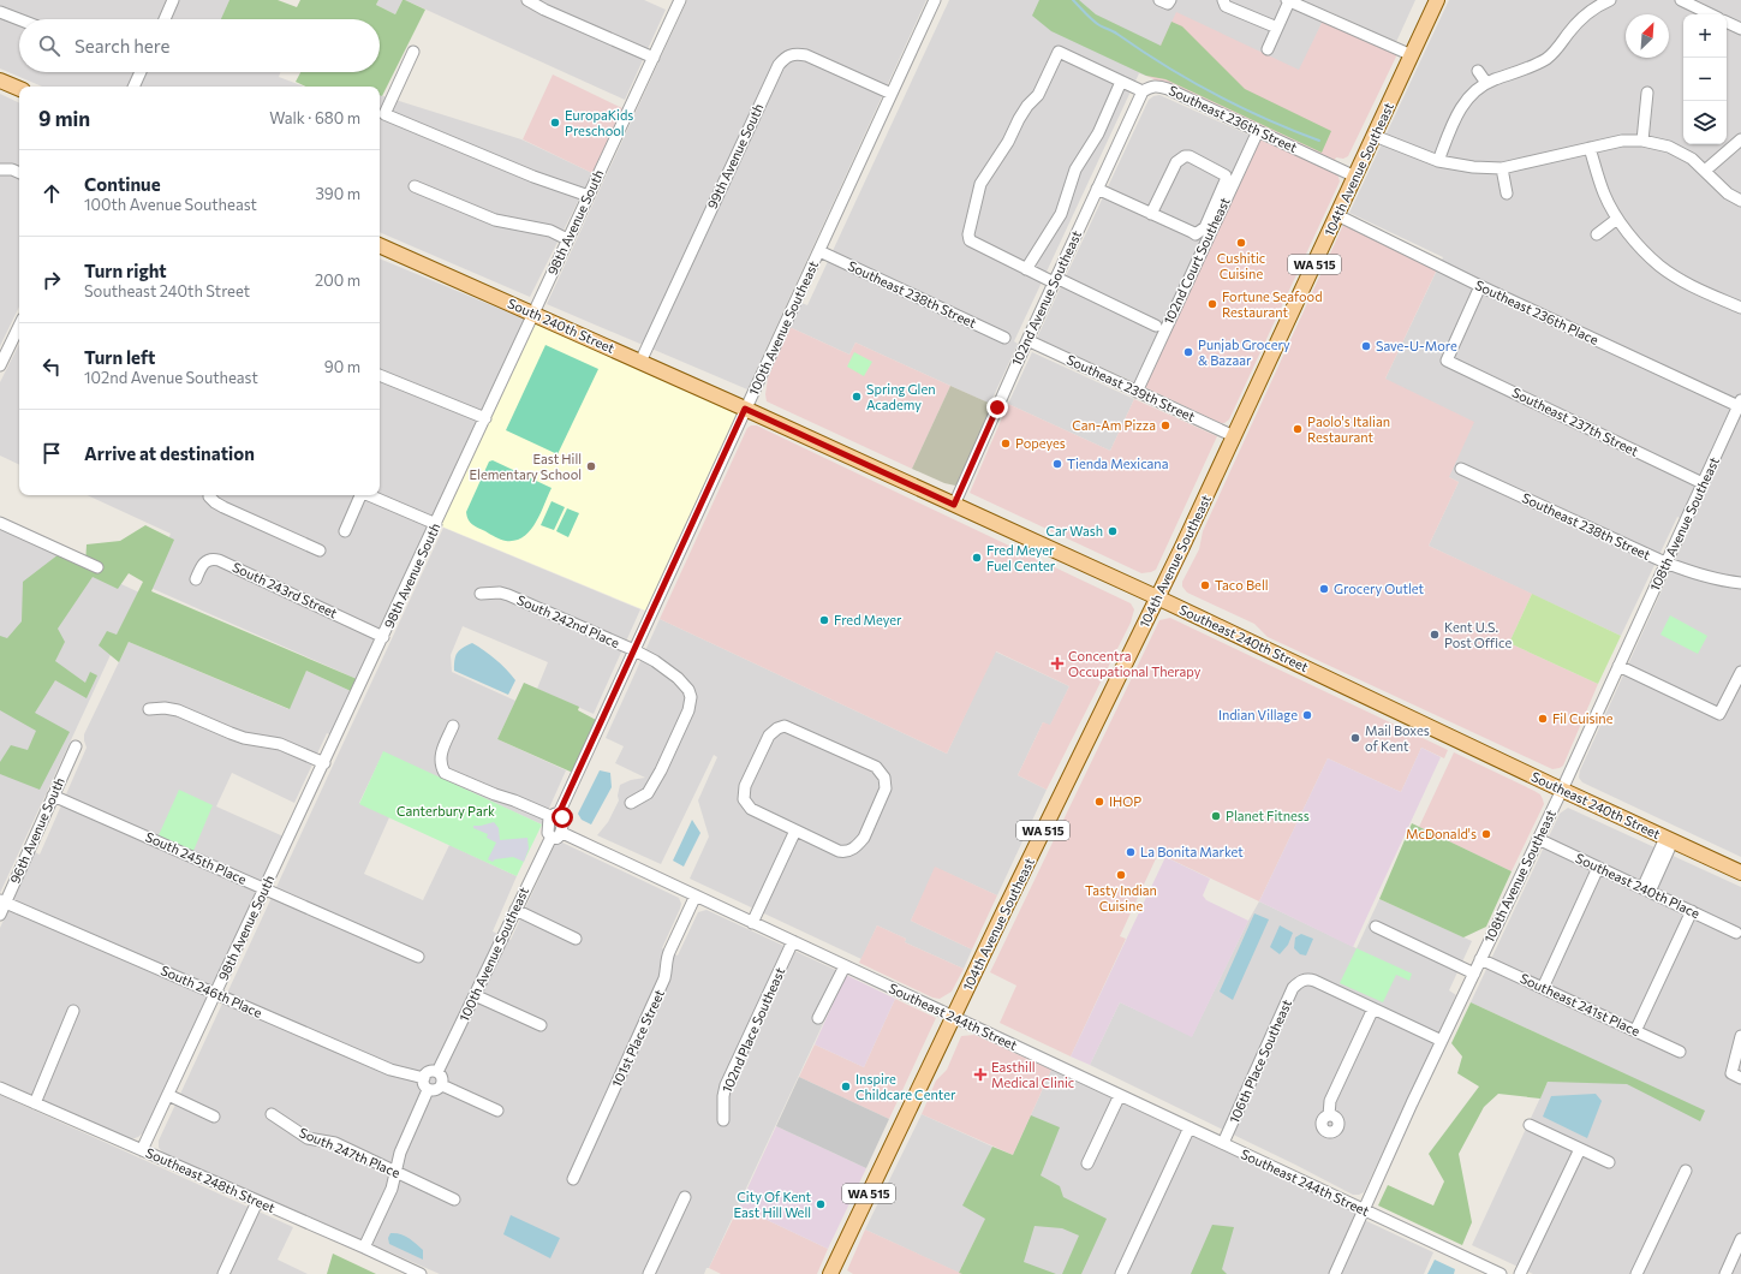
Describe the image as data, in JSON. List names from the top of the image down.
{
  "streets": {
    "main road": [
      "104th Avenue Southeast",
      "WA 515",
      "South 240th Street",
      "Southeast 240th Street"
    ],
    "street": [
      "Southeast 236th Street",
      "99th Avenue South",
      "98th Avenue South",
      "102nd Court Southeast",
      "Southeast 238th Street",
      "102nd Avenue Southeast",
      "Southeast 236th Place",
      "100th Avenue Southeast",
      "Southeast 239th Street",
      "Southeast 237th Street",
      "108th Avenue Southeast",
      "South 243rd Street",
      "South 242nd Place",
      "96th Avenue South",
      "South 245th Place",
      "Southeast 240th Place",
      "South 246th Place",
      "Southeast 241st Place",
      "Southeast 244th Street",
      "102nd Place Southeast",
      "101st Place Street",
      "106th Place Southeast",
      "South 247th Place",
      "Southeast 248th Street"
    ]
  },
  "crossings": [
    ["Southeast 236th Street", "104th Avenue Southeast"],
    ["Southeast 236th Street", "102nd Court Southeast"],
    ["Southeast 236th Street", "102nd Avenue Southeast"],
    ["99th Avenue South", "South 240th Street"],
    ["99th Avenue South", "100th Avenue Southeast"],
    ["104th Avenue Southeast", "Southeast 236th Place"],
    ["104th Avenue Southeast", "Southeast 239th Street"],
    ["104th Avenue Southeast", "Southeast 240th Street"],
    ["104th Avenue Southeast", "Southeast 244th Street"],
    ["98th Avenue South", "South 240th Street"],
    ["98th Avenue South", "South 243rd Street"],
    ["98th Avenue South", "South 245th Place"],
    ["98th Avenue South", "South 246th Place"],
    ["98th Avenue South", "Southeast 248th Street"],
    ["102nd Court Southeast", "Southeast 239th Street"],
    ["Southeast 238th Street", "102nd Avenue Southeast"],
    ["Southeast 238th Street", "100th Avenue Southeast"],
    ["Southeast 238th Street", "Southeast 239th Street"],
    ["Southeast 238th Street", "108th Avenue Southeast"],
    ["102nd Avenue Southeast", "Southeast 239th Street"],
    ["102nd Avenue Southeast", "Southeast 240th Street"],
    ["Southeast 236th Place", "Southeast 237th Street"],
    ["Southeast 236th Place", "108th Avenue Southeast"],
    ["South 240th Street", "100th Avenue Southeast"],
    ["South 240th Street", "Southeast 240th Street"],
    ["100th Avenue Southeast", "South 242nd Place"],
    ["100th Avenue Southeast", "Southeast 240th Street"],
    ["100th Avenue Southeast", "South 246th Place"],
    ["100th Avenue Southeast", "Southeast 244th Street"],
    ["Southeast 237th Street", "108th Avenue Southeast"],
    ["108th Avenue Southeast", "Southeast 240th Street"],
    ["108th Avenue Southeast", "Southeast 240th Place"],
    ["108th Avenue Southeast", "Southeast 241st Place"],
    ["108th Avenue Southeast", "Southeast 244th Street"],
    ["96th Avenue South", "South 245th Place"],
    ["96th Avenue South", "South 246th Place"],
    ["Southeast 244th Street", "102nd Place Southeast"],
    ["Southeast 244th Street", "101st Place Street"],
    ["Southeast 244th Street", "106th Place Southeast"]
  ],
  "parks": ["Canterbury Park"],
  "places": {
    "other": [
      "EuropaKids Preschool",
      "Cushitic Cuisine",
      "Fortune Seafood Restaurant",
      "Save-U-More",
      "Punjab Grocery & Bazaar",
      "Spring Glen Academy",
      "Can-Am Pizza",
      "Paolo's Italian Restaurant",
      "Popeyes",
      "Tienda Mexicana",
      "East Hill Elementary School",
      "Car Wash",
      "Fred Meyer Fuel Center",
      "Taco Bell",
      "Grocery Outlet",
      "Fred Meyer",
      "Kent U.S. Post Office",
      "Indian Village",
      "Fil Cuisine",
      "Mail Boxes of Kent",
      "IHOP",
      "Planet Fitness",
      "McDonald's",
      "La Bonita Market",
      "Tasty Indian Cuisine",
      "Inspire Childcare Center",
      "City Of Kent East Hill Well"
    ],
    "health": ["Concentra Occupational Therapy", "Easthill Medical Clinic"]
  },
  "north": "top right",
  "page": {
    "map_buttons": ["+", "−"],
    "search": "Search here",
    "heading": ["9 min", "Walk · 680 m"],
    "list": [
      ["Continue", "100th Avenue Southeast", "390 m"],
      ["Turn right", "Southeast 240th Street", "200 m"],
      ["Turn left", "102nd Avenue Southeast", "90 m"],
      "Arrive at destination"
    ]
  }
}
